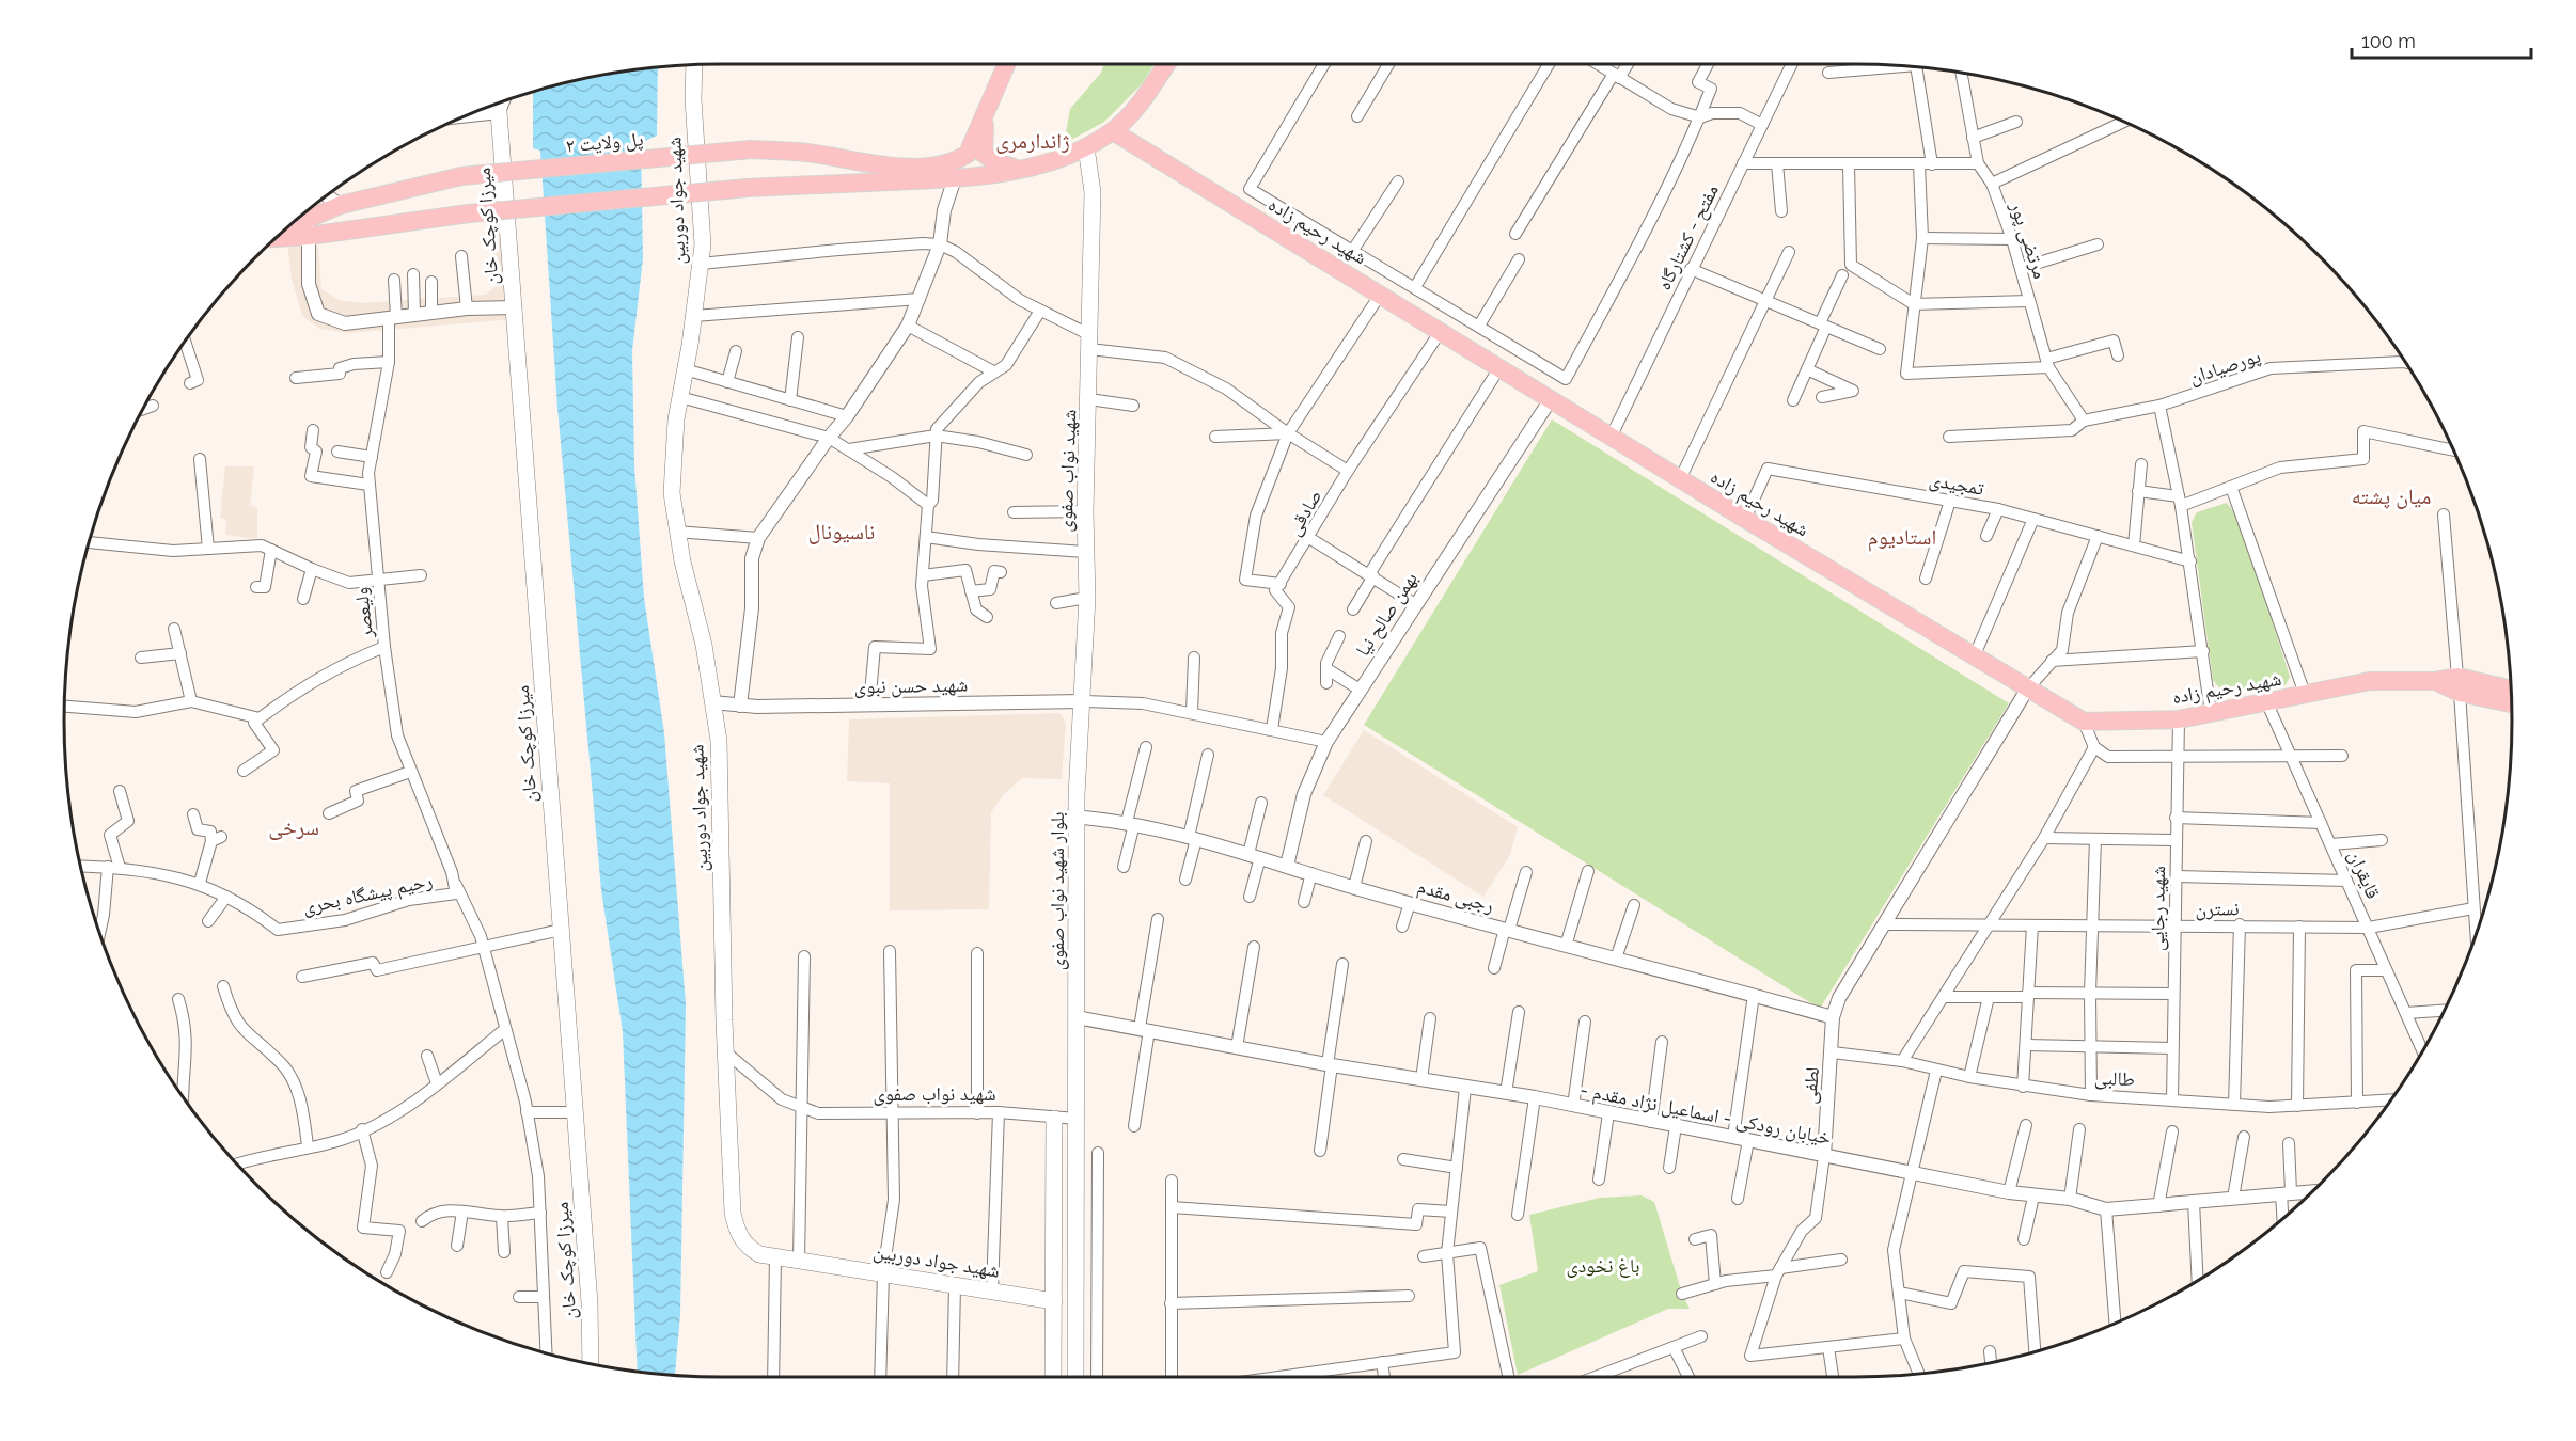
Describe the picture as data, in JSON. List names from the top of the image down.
{
  "streets": {
    "main road": [
      "پل ولایت ۲",
      "شهید جواد دوربین",
      "میرزا کوچک خان",
      "شهید رحیم زاده",
      "شهید نواب صفوی",
      "بلوار شهید نواب صفوی"
    ],
    "street": [
      "مفتح - کشتارگاه",
      "مرتضی پور",
      "پورصیادان",
      "تمجیدی",
      "صادقی",
      "ولیعصر",
      "بهمن صالح نیا",
      "شهید حسن نبوی",
      "قایقران",
      "رحیم پیشگاه بحری",
      "رجبی مقدم",
      "شهید رجایی",
      "نسترن",
      "طالبی",
      "لطفی",
      "- خیابان رودکی - اسماعیل نژاد مقدم"
    ]
  },
  "crossings": [
    ["شهید جواد دوربین", "شهید نواب صفوی"],
    ["شهید جواد دوربین", "شهید حسن نبوی"],
    ["شهید رحیم زاده", "مفتح - کشتارگاه"],
    ["شهید رحیم زاده", "تمجیدی"],
    ["شهید رحیم زاده", "صادقی"],
    ["شهید رحیم زاده", "بهمن صالح نیا"],
    ["شهید رحیم زاده", "قایقران"],
    ["شهید رحیم زاده", "شهید رجایی"],
    ["مرتضی پور", "پورصیادان"],
    ["شهید نواب صفوی", "شهید حسن نبوی"],
    ["شهید نواب صفوی", "بلوار شهید نواب صفوی"],
    ["ولیعصر", "رحیم پیشگاه بحری"],
    ["بهمن صالح نیا", "رجبی مقدم"],
    ["قایقران", "نسترن"],
    ["بلوار شهید نواب صفوی", "رجبی مقدم"],
    ["بلوار شهید نواب صفوی", "- خیابان رودکی - اسماعیل نژاد مقدم"],
    ["رجبی مقدم", "لطفی"],
    ["شهید رجایی", "نسترن"],
    ["شهید رجایی", "طالبی"],
    ["طالبی", "لطفی"],
    ["لطفی", "- خیابان رودکی - اسماعیل نژاد مقدم"]
  ],
  "districts": [
    "ژاندارمری",
    "میان پشته",
    "ناسیونال",
    "استادیوم",
    "سرخی"
  ],
  "parks": ["باغ نخودی"],
  "scale_bar": "100 m"
}
